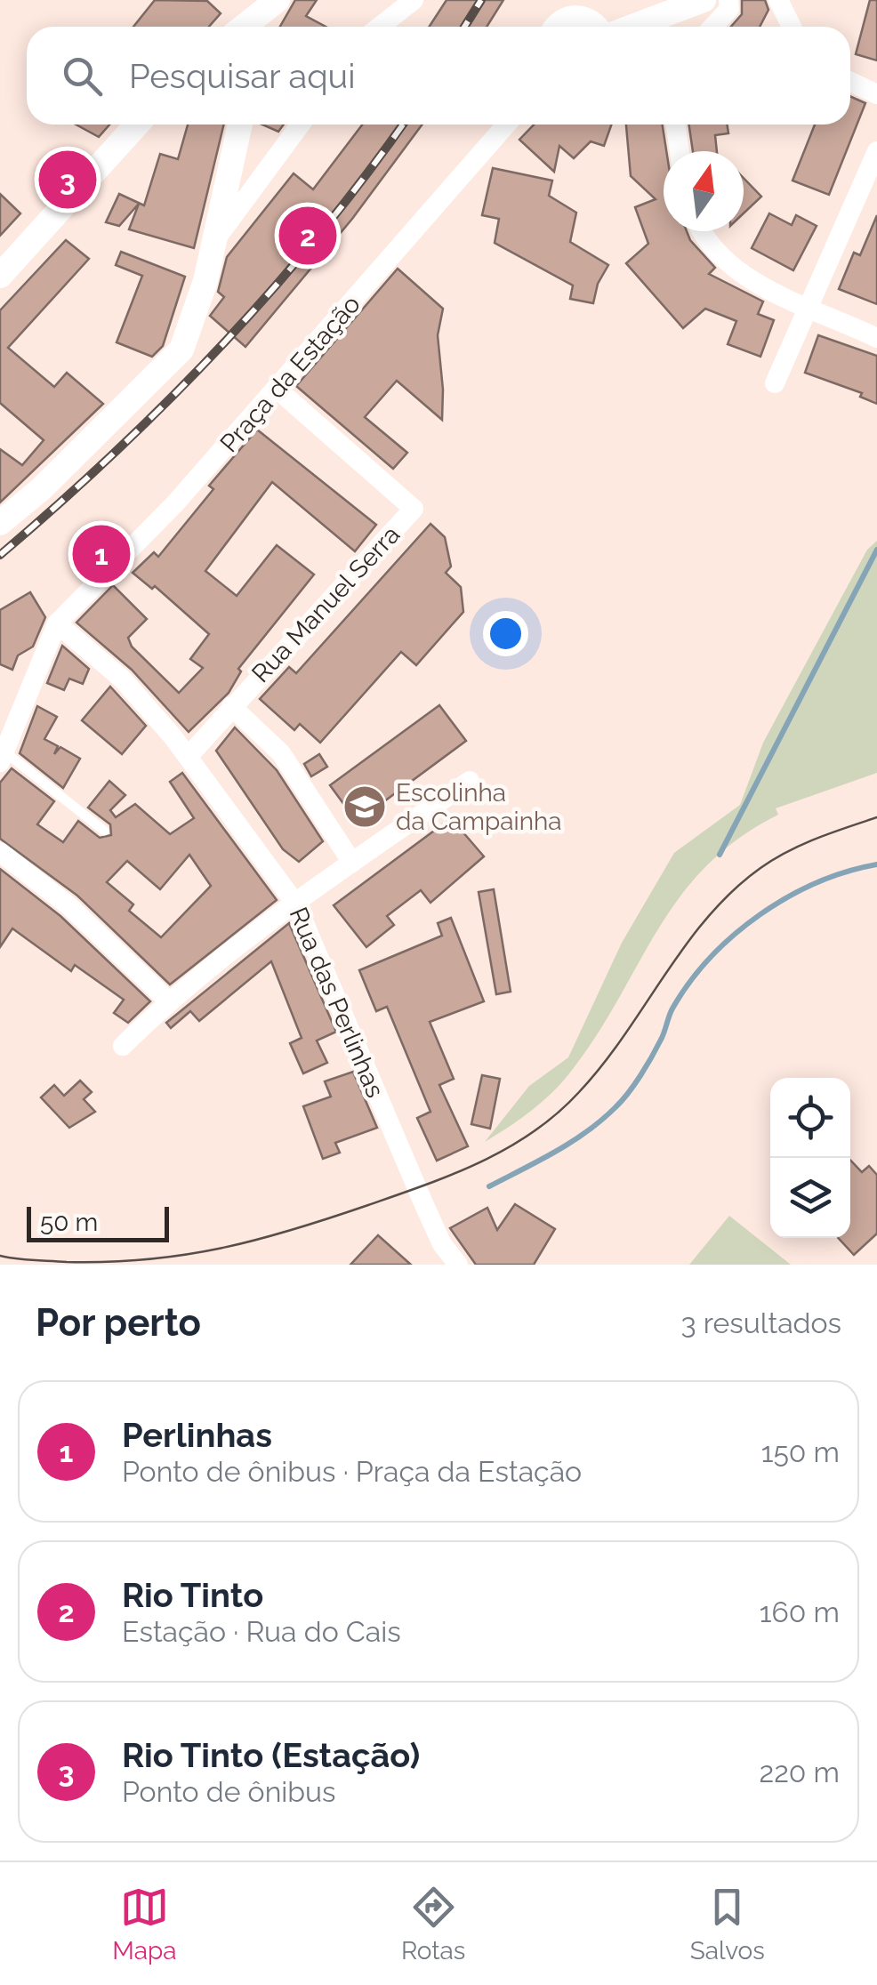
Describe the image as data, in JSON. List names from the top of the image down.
{
  "streets": {
    "street": ["Praça da Estação", "Rua Manuel Serra", "Rua das Perlinhas"]
  },
  "crossings": [
    ["Praça da Estação", "Rua Manuel Serra"],
    ["Praça da Estação", "Rua das Perlinhas"],
    ["Rua Manuel Serra", "Rua das Perlinhas"]
  ],
  "places": {
    "school or university": ["Escolinha da Campainha"]
  },
  "scale_bar": "50 m",
  "north": "top",
  "page": {
    "search": "Pesquisar aqui",
    "pins": ["3", "2", "1"],
    "scale": "50 m",
    "heading": ["Por perto", "3 resultados"],
    "list": [
      {
        "mark": "1",
        "name": "Perlinhas",
        "note": "Ponto de ônibus · Praça da Estação",
        "value": "150 m"
      },
      {
        "mark": "2",
        "name": "Rio Tinto",
        "note": "Estação · Rua do Cais",
        "value": "160 m"
      },
      {
        "mark": "3",
        "name": "Rio Tinto (Estação)",
        "note": "Ponto de ônibus",
        "value": "220 m"
      }
    ],
    "nav": ["Mapa", "Rotas", "Salvos"]
  }
}
